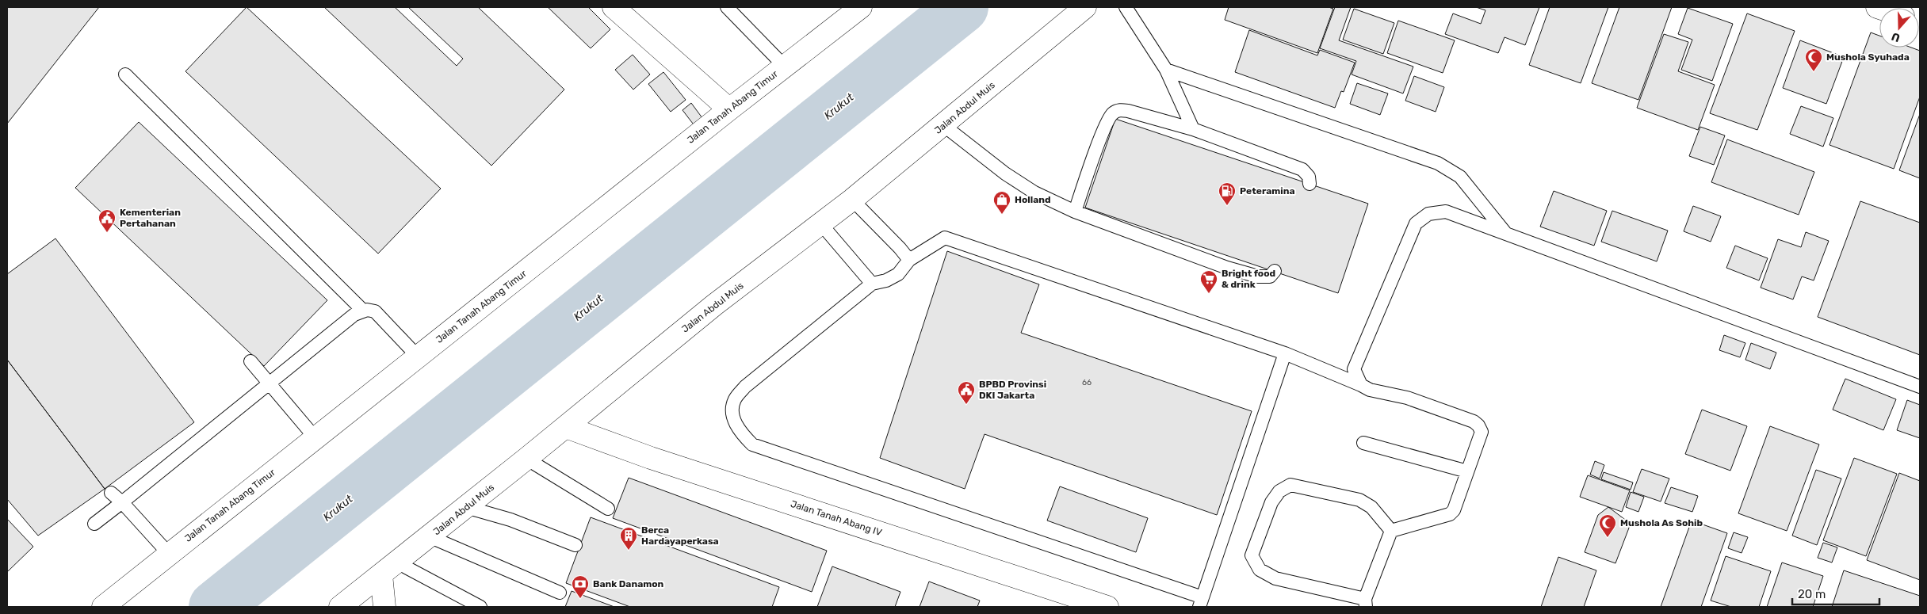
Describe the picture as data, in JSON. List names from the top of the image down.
{
  "streets": {
    "street": ["Jalan Tanah Abang Timur", "Jalan Abdul Muis", "Jalan Tanah Abang IV"]
  },
  "crossings": [
    ["Jalan Abdul Muis", "Jalan Tanah Abang IV"]
  ],
  "water": ["Krukut"],
  "places": {
    "mosque": ["Mushola Syuhada", "Mushola As Sohib"],
    "fuel station": ["Peteramina"],
    "shop": ["Holland"],
    "public building": ["Kementerian Pertahanan", "BPBD Provinsi DKI Jakarta"],
    "supermarket": ["Bright food & drink"],
    "building": ["Berca Hardayaperkasa"],
    "bank": ["Bank Danamon"]
  },
  "house_numbers": ["66"],
  "scale_bar": "20 m",
  "north": "bottom"
}
